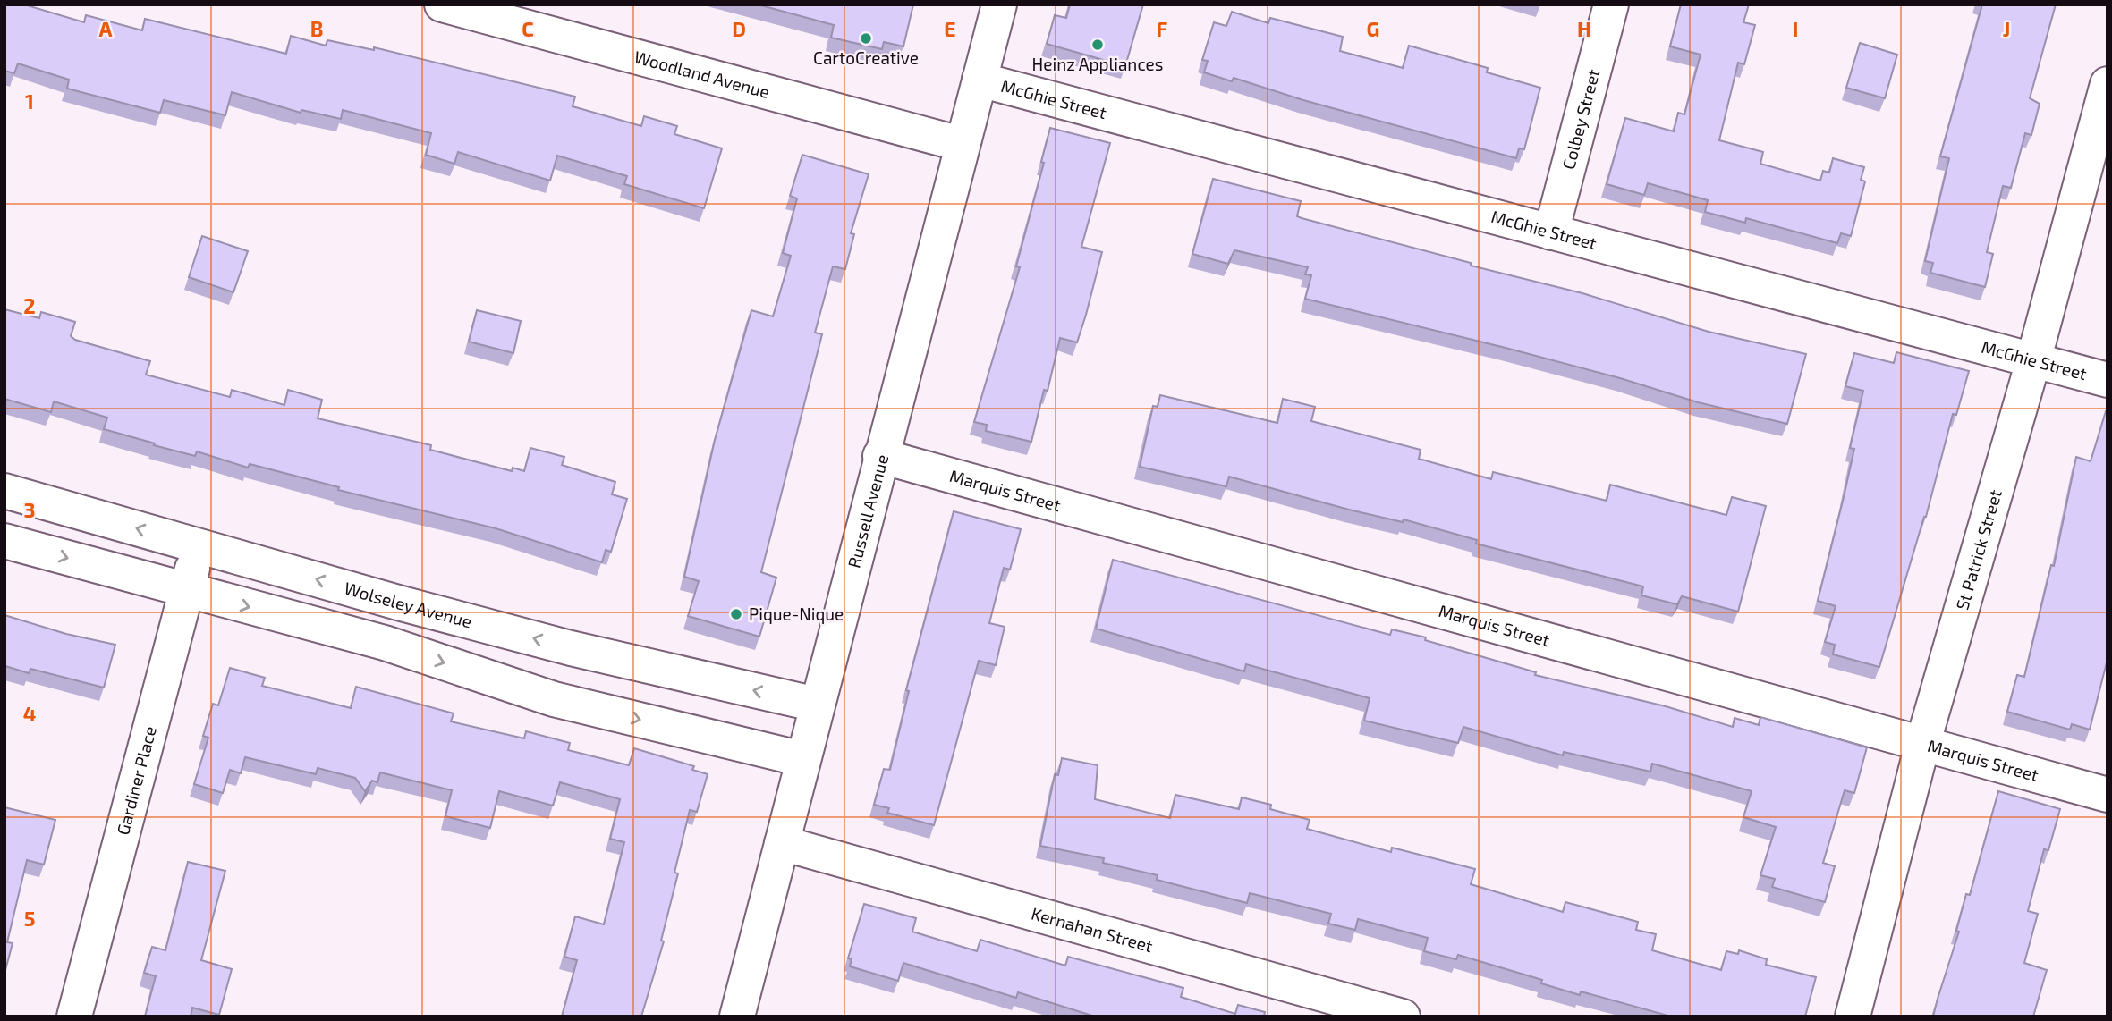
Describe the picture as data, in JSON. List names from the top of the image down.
{
  "streets": {
    "street": [
      "Woodland Avenue",
      "McGhie Street",
      "Colbey Street",
      "Marquis Street",
      "Russell Avenue",
      "St Patrick Street",
      "Wolseley Avenue",
      "Gardiner Place",
      "Kernahan Street"
    ]
  },
  "crossings": [
    ["Woodland Avenue", "Russell Avenue"],
    ["McGhie Street", "Colbey Street"],
    ["McGhie Street", "Russell Avenue"],
    ["McGhie Street", "St Patrick Street"],
    ["Marquis Street", "Russell Avenue"],
    ["Marquis Street", "St Patrick Street"],
    ["Russell Avenue", "Wolseley Avenue"],
    ["Russell Avenue", "Kernahan Street"],
    ["Wolseley Avenue", "Gardiner Place"]
  ],
  "places": ["CartoCreative", "Heinz Appliances", "Pique-Nique"],
  "grid": {
    "columns": [
      "A",
      "B",
      "C",
      "D",
      "E",
      "F",
      "G",
      "H",
      "I",
      "J"
    ],
    "rows": [
      "1",
      "2",
      "3",
      "4",
      "5"
    ]
  }
}
